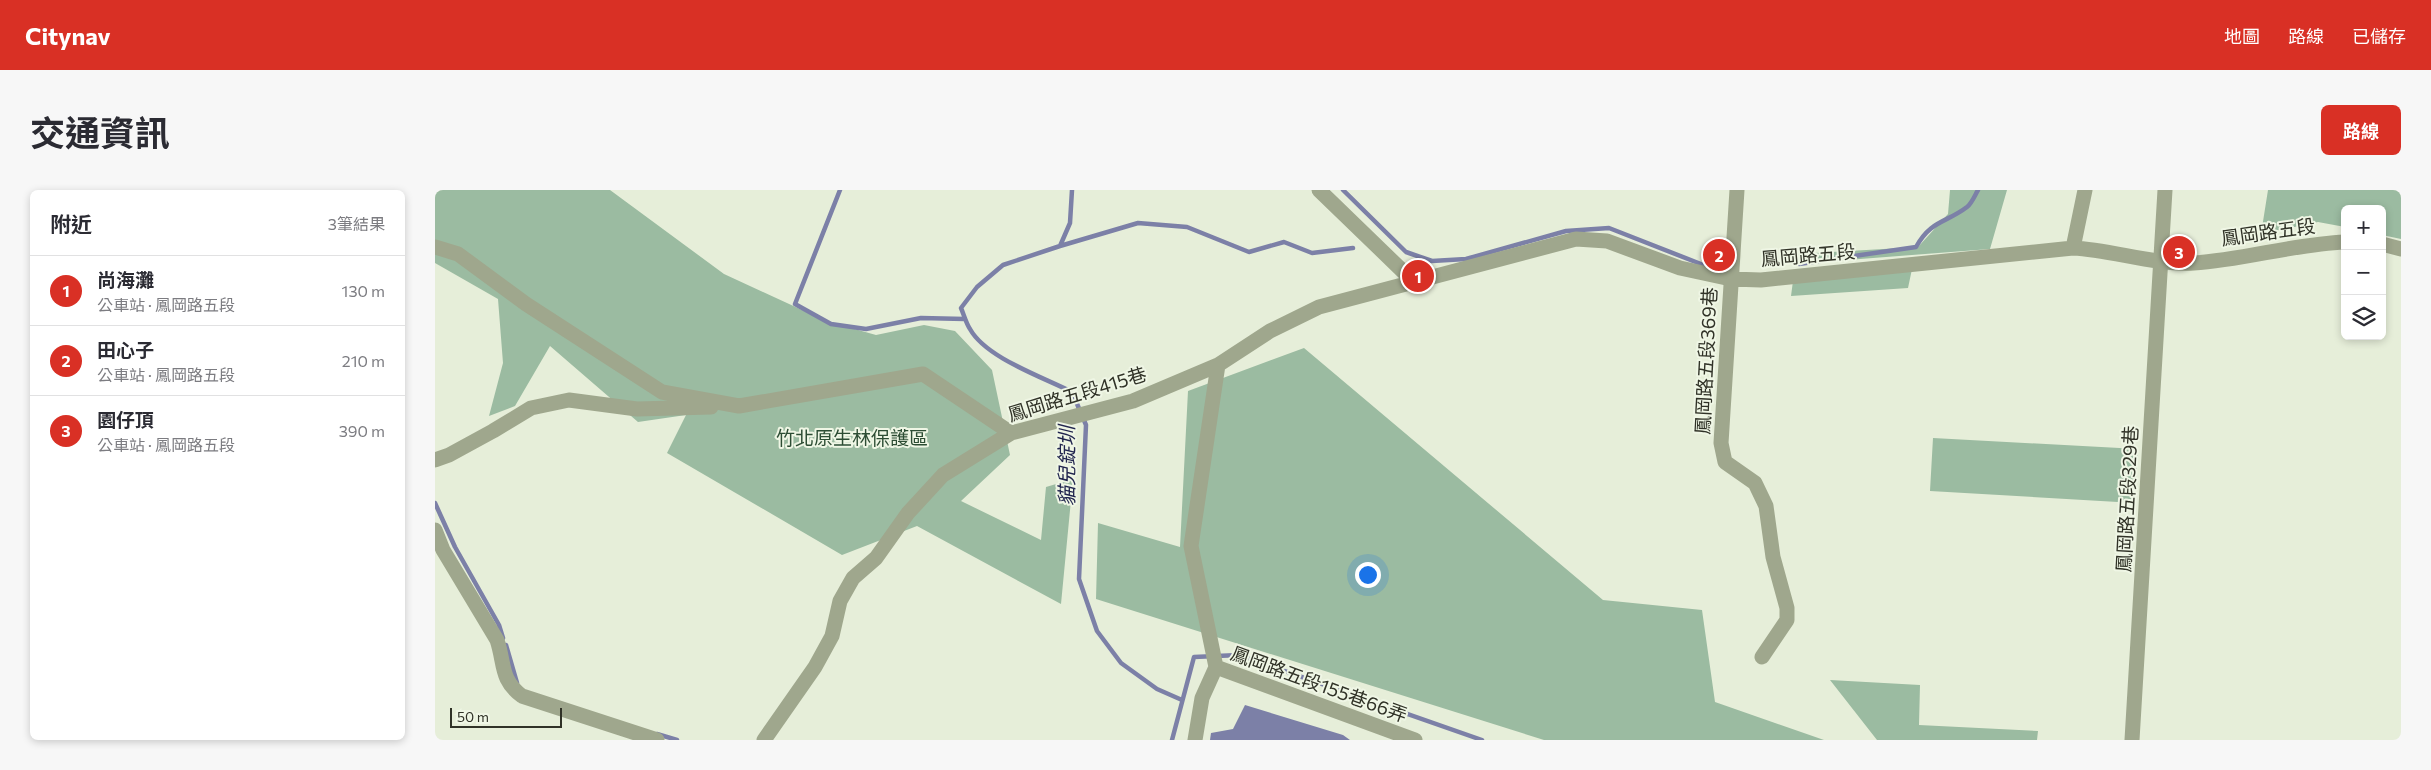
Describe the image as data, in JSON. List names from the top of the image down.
{
  "streets": {
    "street": [
      "鳳岡路五段",
      "鳳岡路五段369巷",
      "鳳岡路五段415巷",
      "鳳岡路五段329巷",
      "鳳岡路五段155巷66弄"
    ]
  },
  "crossings": [
    ["鳳岡路五段", "鳳岡路五段369巷"],
    ["鳳岡路五段", "鳳岡路五段415巷"],
    ["鳳岡路五段", "鳳岡路五段329巷"],
    ["鳳岡路五段415巷", "鳳岡路五段155巷66弄"]
  ],
  "water": ["貓兒錠圳"],
  "parks": ["竹北原生林保護區"],
  "scale_bar": "50 m",
  "page": {
    "header": "Citynav",
    "nav": ["地圖", "路線", "已儲存"],
    "title": "交通資訊",
    "buttons": "路線",
    "heading": ["附近", "3筆結果"],
    "map_buttons": ["+", "−"],
    "pins": ["3", "2", "1"],
    "list": [
      {
        "mark": "1",
        "name": "尚海灘",
        "note": "公車站 · 鳳岡路五段",
        "value": "130 m"
      },
      {
        "mark": "2",
        "name": "田心子",
        "note": "公車站 · 鳳岡路五段",
        "value": "210 m"
      },
      {
        "mark": "3",
        "name": "園仔頂",
        "note": "公車站 · 鳳岡路五段",
        "value": "390 m"
      }
    ],
    "scale": "50 m"
  }
}
